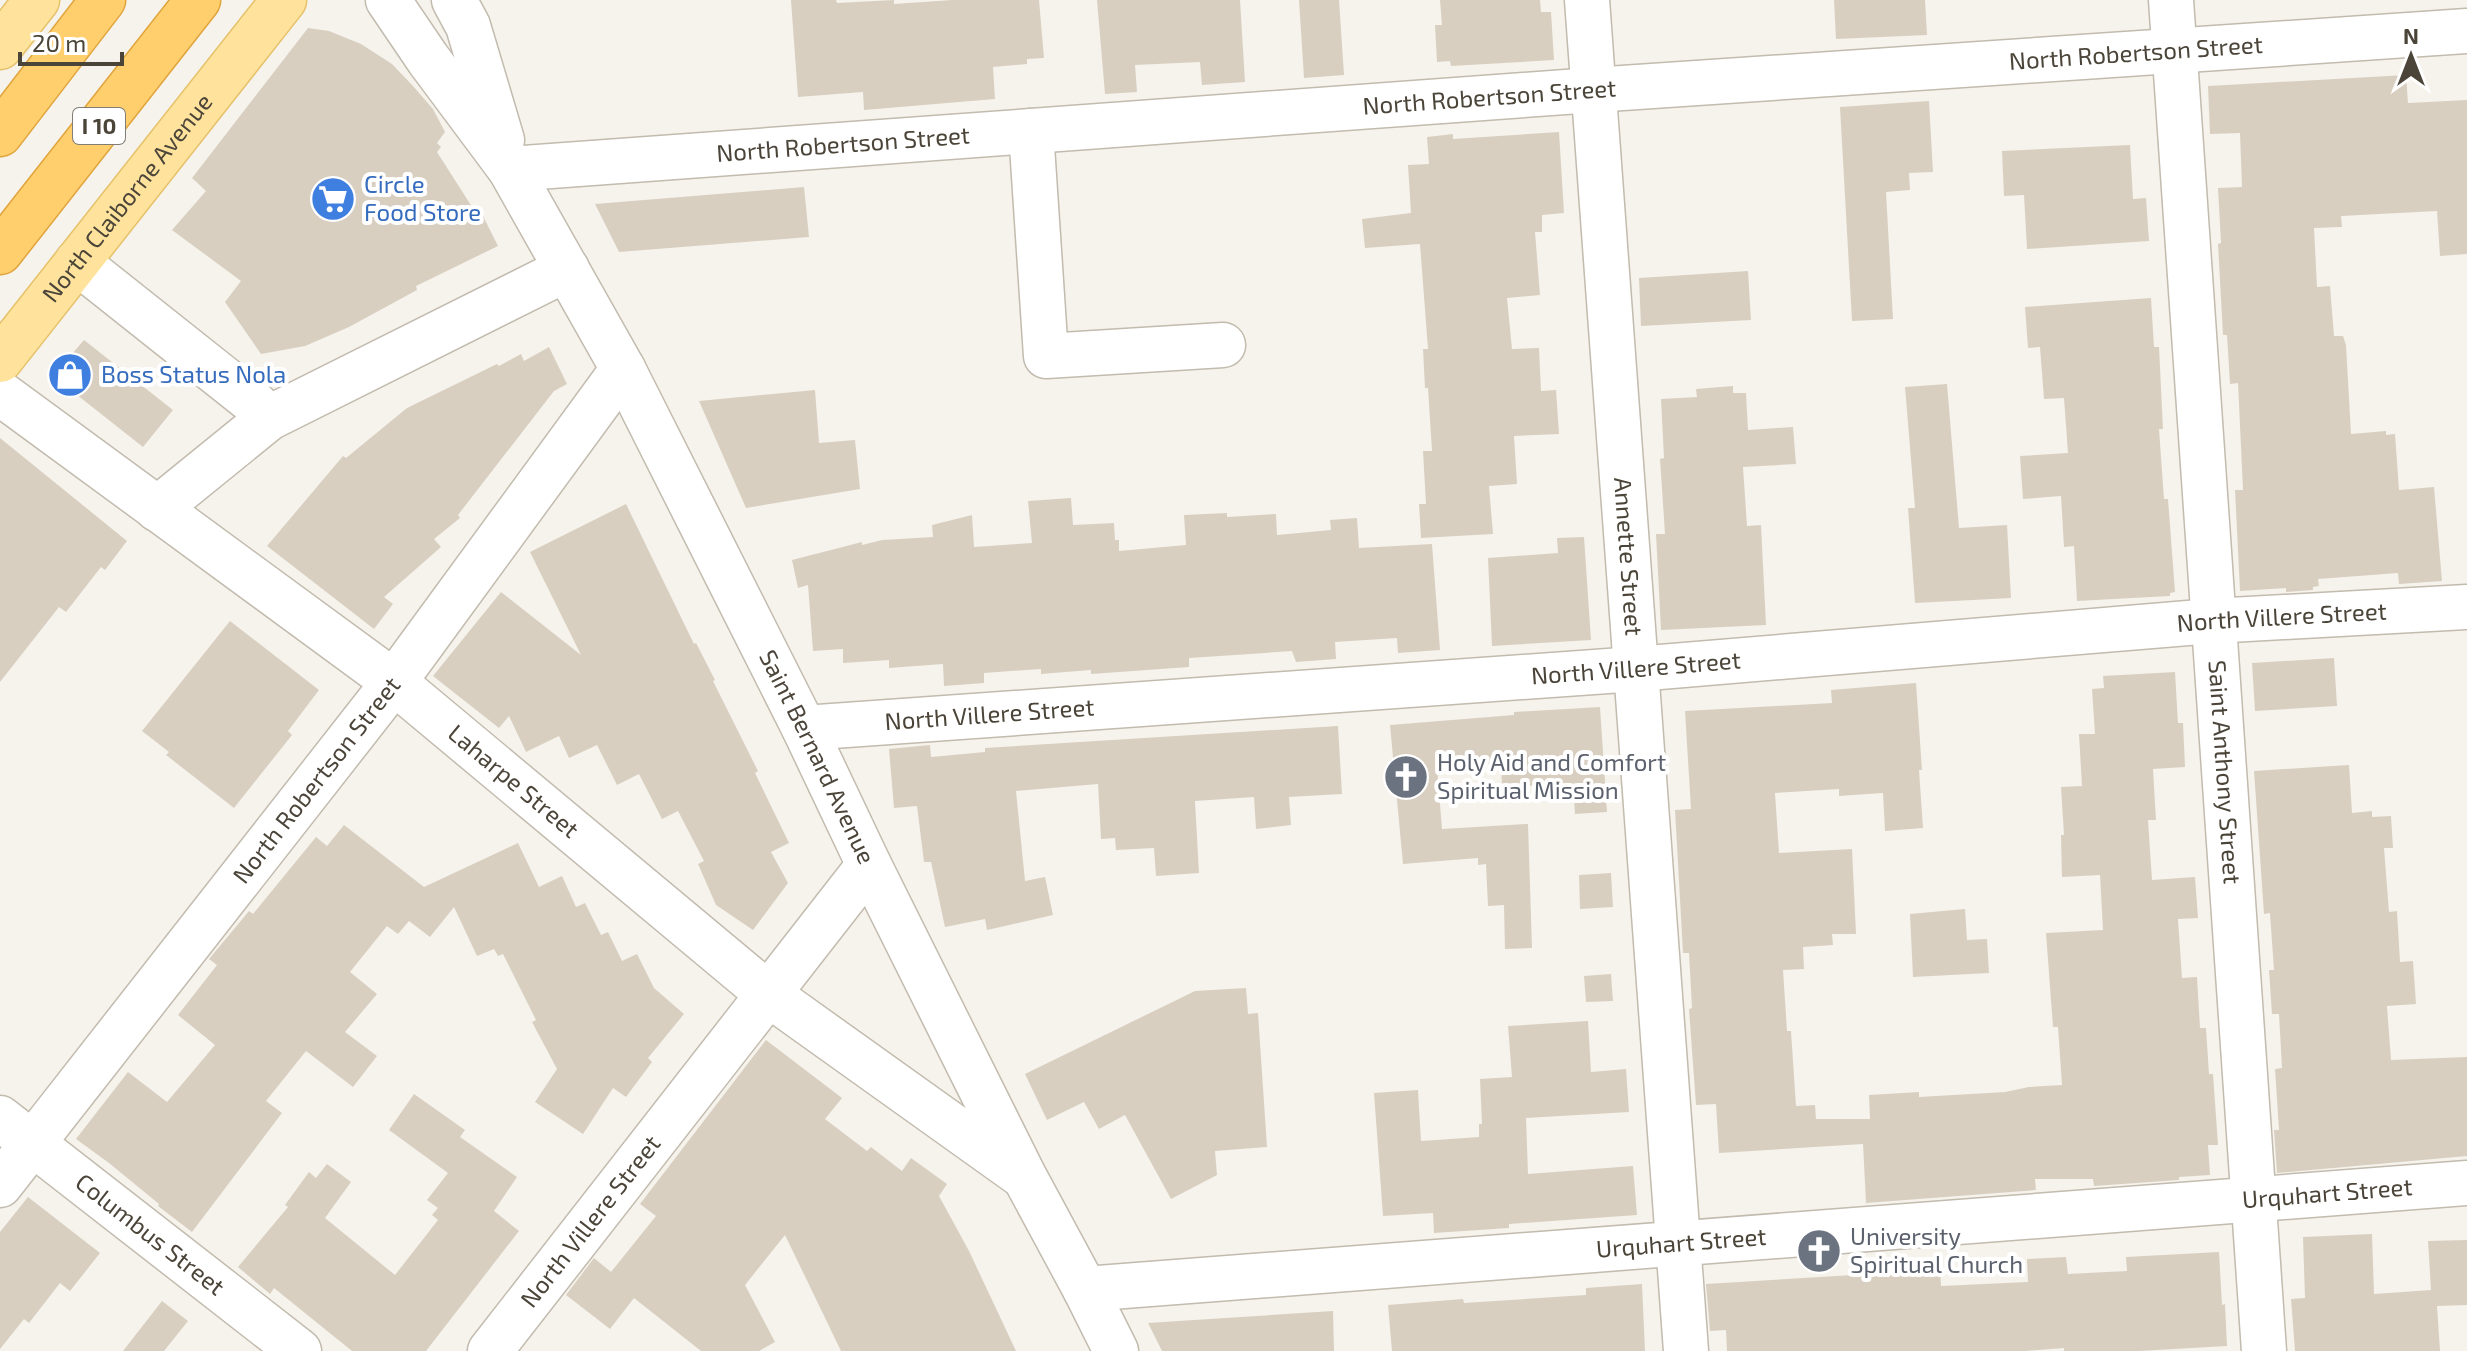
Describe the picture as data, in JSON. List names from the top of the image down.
{
  "streets": {
    "highway": ["I 10"],
    "main road": ["North Claiborne Avenue"],
    "street": [
      "North Robertson Street",
      "Annette Street",
      "North Villere Street",
      "Saint Bernard Avenue",
      "Saint Anthony Street",
      "Laharpe Street",
      "Urquhart Street",
      "Columbus Street"
    ]
  },
  "crossings": [
    ["North Robertson Street", "Annette Street"],
    ["North Robertson Street", "Saint Bernard Avenue"],
    ["North Robertson Street", "Saint Anthony Street"],
    ["North Robertson Street", "Laharpe Street"],
    ["North Robertson Street", "Columbus Street"],
    ["Annette Street", "North Villere Street"],
    ["Annette Street", "Urquhart Street"],
    ["North Villere Street", "Saint Bernard Avenue"],
    ["North Villere Street", "Saint Anthony Street"],
    ["North Villere Street", "Laharpe Street"],
    ["Saint Bernard Avenue", "Laharpe Street"],
    ["Saint Bernard Avenue", "Urquhart Street"],
    ["Saint Anthony Street", "Urquhart Street"]
  ],
  "places": {
    "supermarket": ["Circle Food Store"],
    "shop": ["Boss Status Nola"],
    "church": ["Holy Aid and Comfort Spiritual Mission", "University Spiritual Church"]
  },
  "scale_bar": "20 m",
  "north": "top"
}
